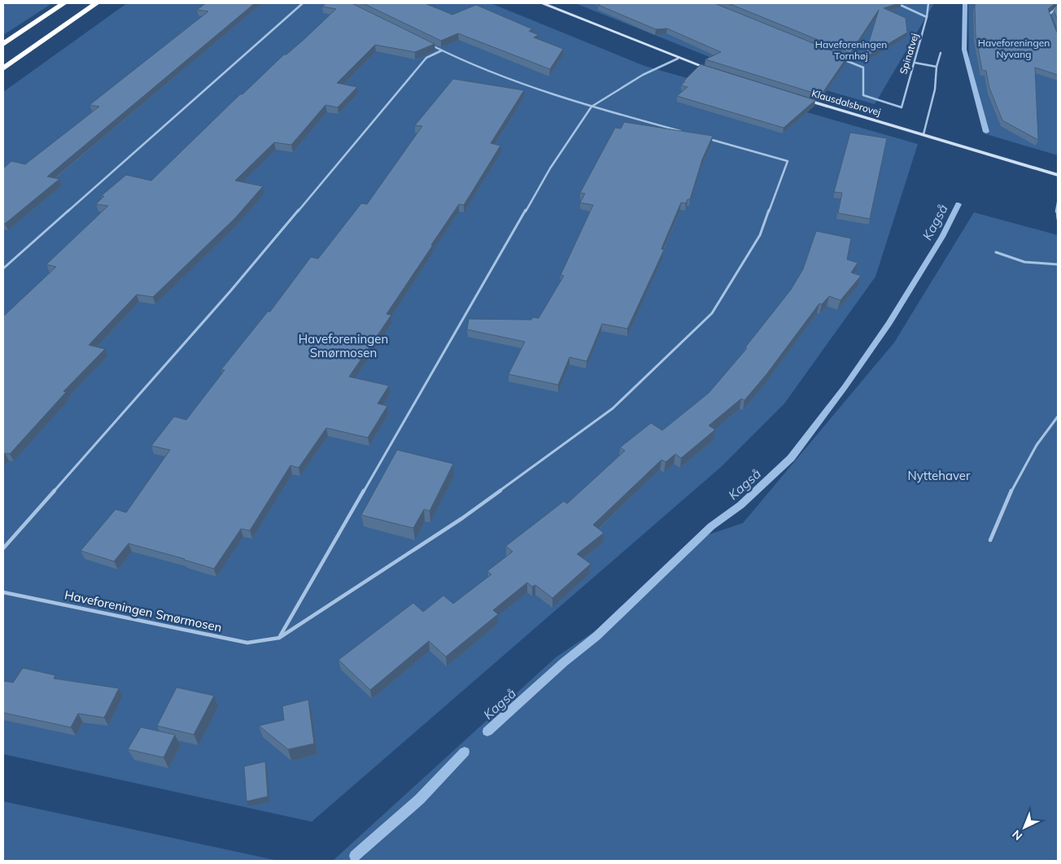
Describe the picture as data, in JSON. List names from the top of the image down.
{
  "streets": {
    "street": ["Klausdalsbrovej"],
    "lane": ["Spinatvej", "Haveforeningen Smørmosen"]
  },
  "water": ["Kagså"],
  "parks": [
    "Haveforeningen Nyvang",
    "Haveforeningen Tornhøj",
    "Haveforeningen Smørmosen",
    "Nyttehaver"
  ],
  "north": "bottom left"
}
